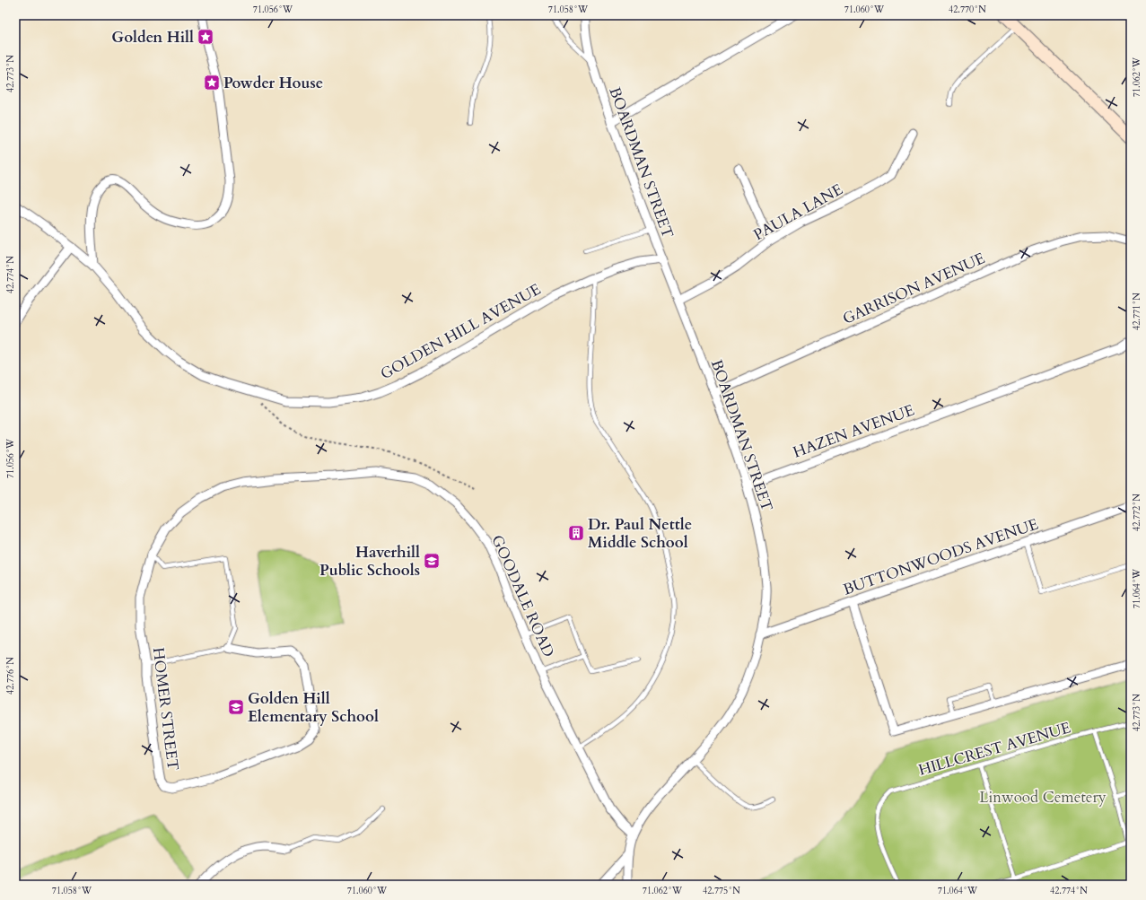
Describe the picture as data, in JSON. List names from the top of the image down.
{
  "streets": {
    "street": [
      "BOARDMAN STREET",
      "PAULA LANE",
      "GARRISON AVENUE",
      "GOLDEN HILL AVENUE",
      "HAZEN AVENUE",
      "BUTTONWOODS AVENUE",
      "GOODALE ROAD",
      "HOMER STREET"
    ],
    "lane": ["HILLCREST AVENUE"]
  },
  "crossings": [
    ["BOARDMAN STREET", "PAULA LANE"],
    ["BOARDMAN STREET", "GARRISON AVENUE"],
    ["BOARDMAN STREET", "GOLDEN HILL AVENUE"],
    ["BOARDMAN STREET", "HAZEN AVENUE"],
    ["BOARDMAN STREET", "BUTTONWOODS AVENUE"],
    ["BOARDMAN STREET", "GOODALE ROAD"],
    ["GOODALE ROAD", "HOMER STREET"]
  ],
  "parks": ["Linwood Cemetery"],
  "places": {
    "place": ["Golden Hill", "Powder House"],
    "building": ["Dr. Paul Nettle Middle School"],
    "school or university": ["Haverhill Public Schools", "Golden Hill Elementary School"]
  },
  "coordinates": [
    "71.056°W",
    "71.058°W",
    "71.060°W",
    "42.770°N",
    "42.773°N",
    "71.062°W",
    "42.774°N",
    "42.771°N",
    "42.772°N",
    "71.064°W",
    "42.776°N",
    "42.775°N"
  ]
}
